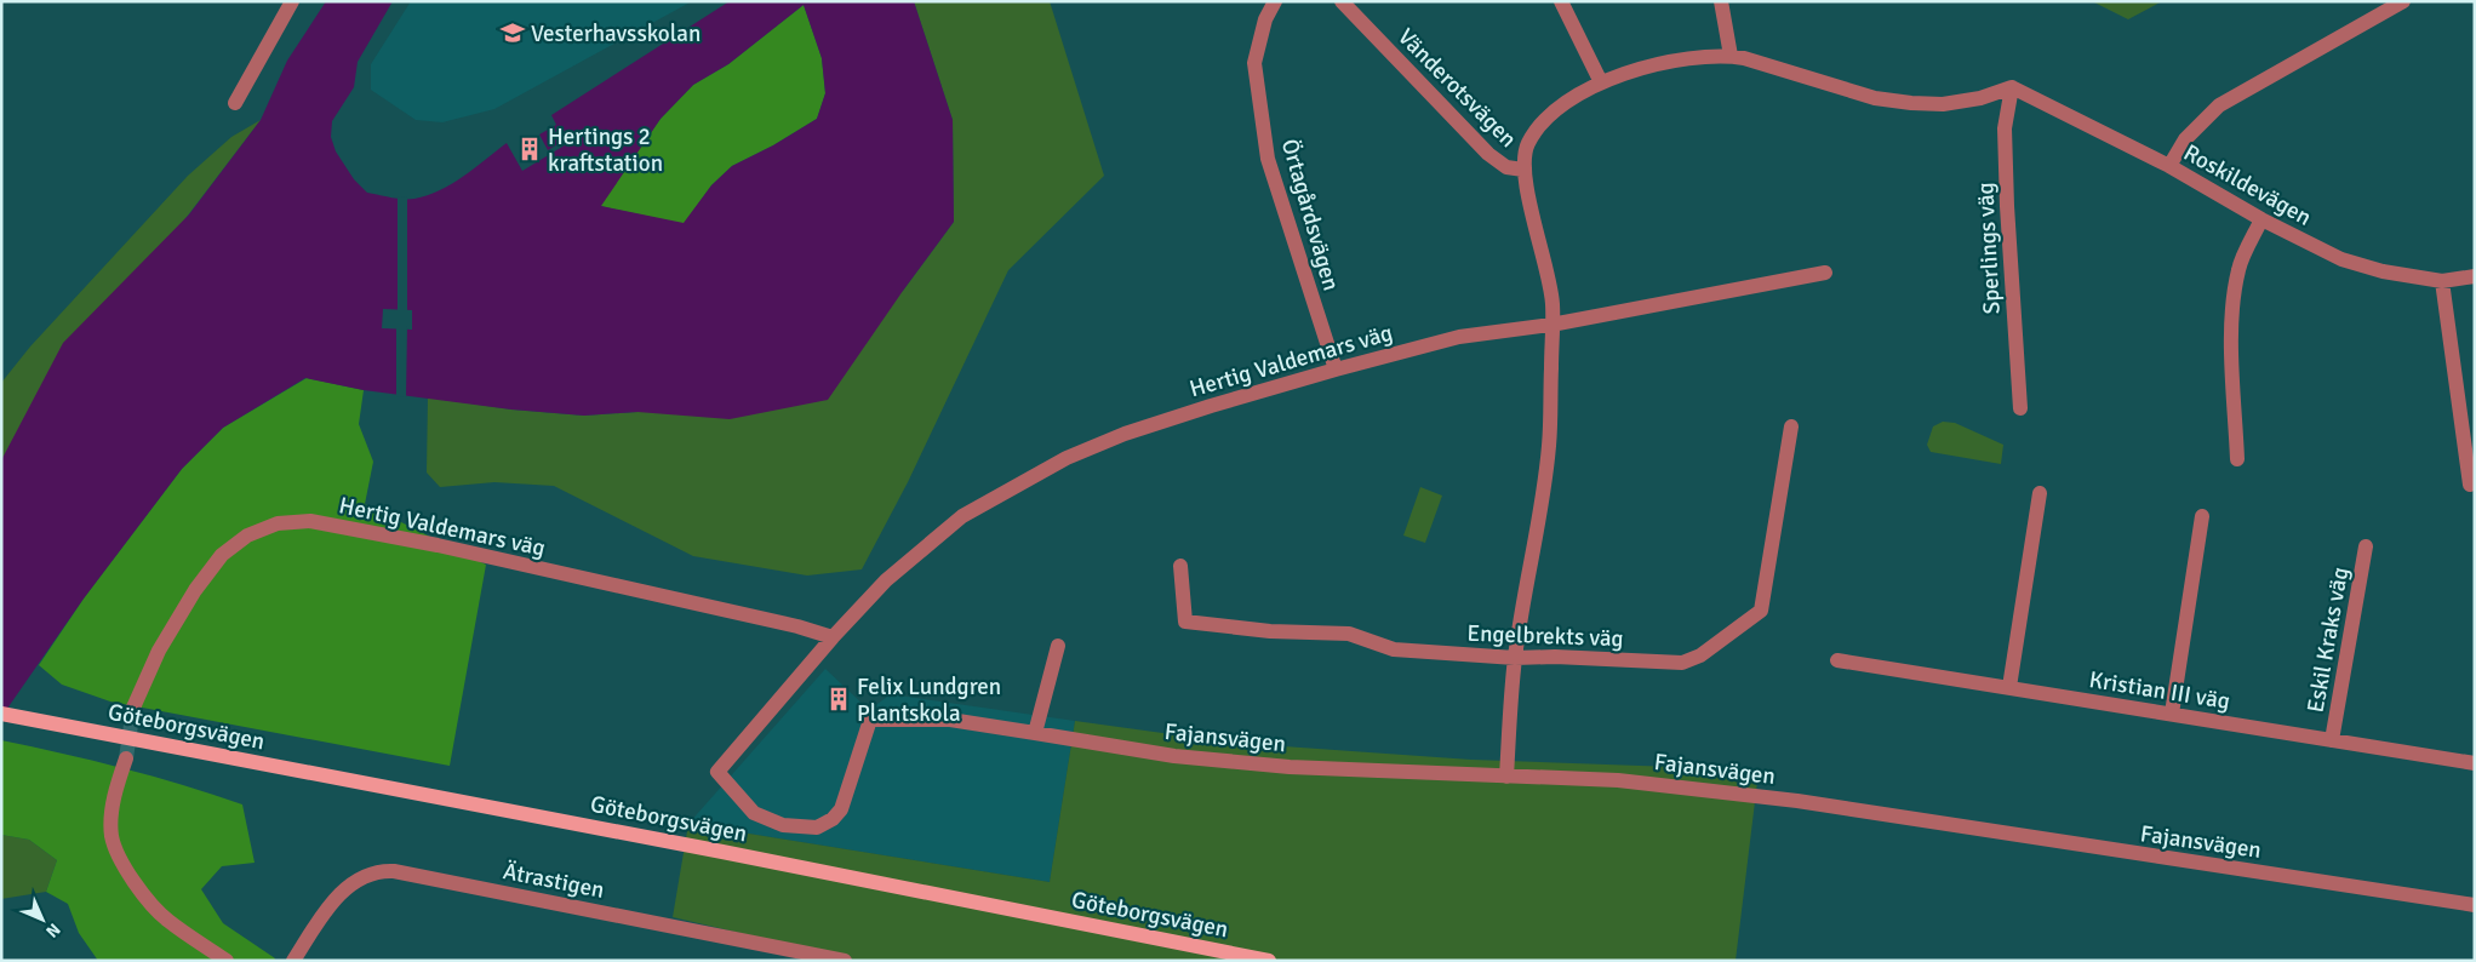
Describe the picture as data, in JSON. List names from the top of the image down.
{
  "streets": {
    "main road": ["Göteborgsvägen"],
    "street": [
      "Vänderotsvägen",
      "Roskildevägen",
      "Örtagårdsvägen",
      "Sperlings väg",
      "Hertig Valdemars väg",
      "Engelbrekts väg",
      "Eskil Kraks väg",
      "Kristian III väg",
      "Fajansvägen",
      "Ätrastigen"
    ]
  },
  "crossings": [
    ["Roskildevägen", "Sperlings väg"],
    ["Örtagårdsvägen", "Hertig Valdemars väg"],
    ["Hertig Valdemars väg", "Fajansvägen"],
    ["Eskil Kraks väg", "Kristian III väg"]
  ],
  "places": {
    "school or university": ["Vesterhavsskolan"],
    "building": ["Hertings 2 kraftstation", "Felix Lundgren Plantskola"]
  },
  "north": "bottom right"
}
